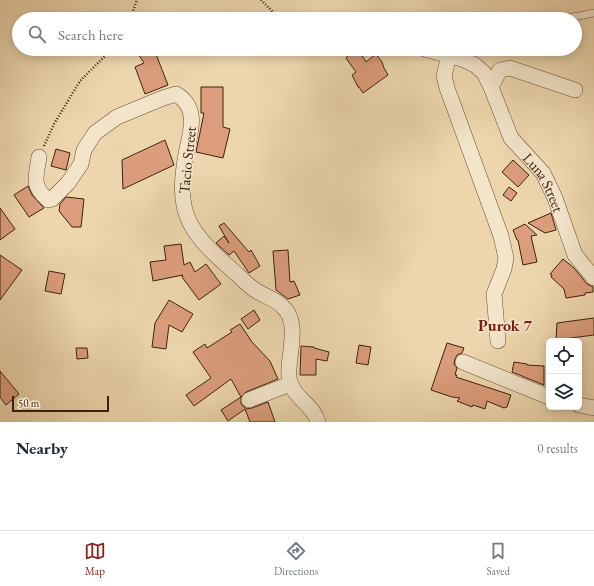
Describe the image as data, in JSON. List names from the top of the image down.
{
  "streets": {
    "street": ["Tacio Street", "Luna Street"]
  },
  "districts": ["Purok 7"],
  "scale_bar": "50 m",
  "page": {
    "search": "Search here",
    "scale": "50 m",
    "heading": ["Nearby", "0 results"],
    "nav": ["Map", "Directions", "Saved"]
  }
}
